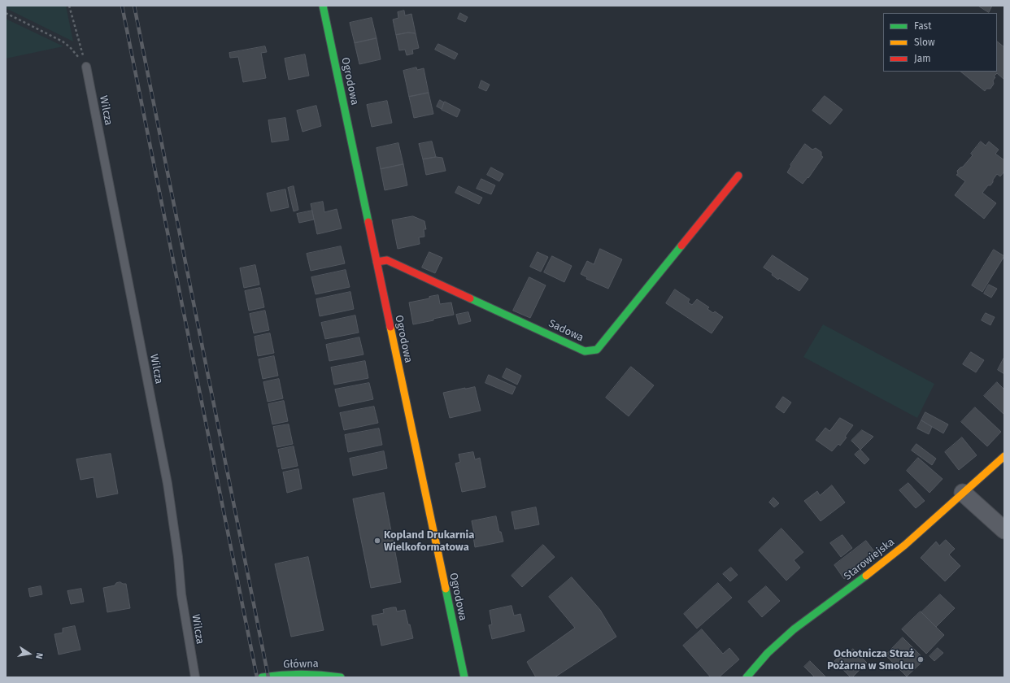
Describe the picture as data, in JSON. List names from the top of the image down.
{
  "streets": {
    "street": [
      "Ogrodowa",
      "Sadowa",
      "Starowiejska",
      "Główna"
    ],
    "lane": ["Wilcza"]
  },
  "crossings": [
    ["Ogrodowa", "Sadowa"]
  ],
  "places": ["Kopland Drukarnia Wielkoformatowa", "Ochotnicza Straż Pożarna w Smolcu"],
  "legend": ["Fast", "Slow", "Jam"],
  "north": "right"
}
